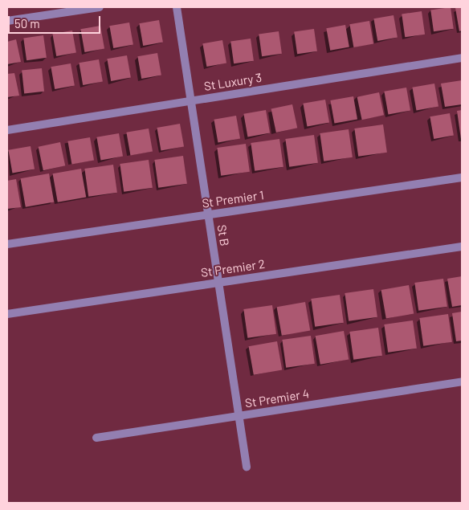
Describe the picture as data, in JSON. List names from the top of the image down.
{
  "streets": {
    "street": [
      "St Luxury 3",
      "St Premier 1",
      "St B",
      "St Premier 2",
      "St Premier 4"
    ]
  },
  "crossings": [
    ["St Luxury 3", "St B"],
    ["St Premier 1", "St B"],
    ["St B", "St Premier 2"],
    ["St B", "St Premier 4"]
  ],
  "scale_bar": "50 m"
}
